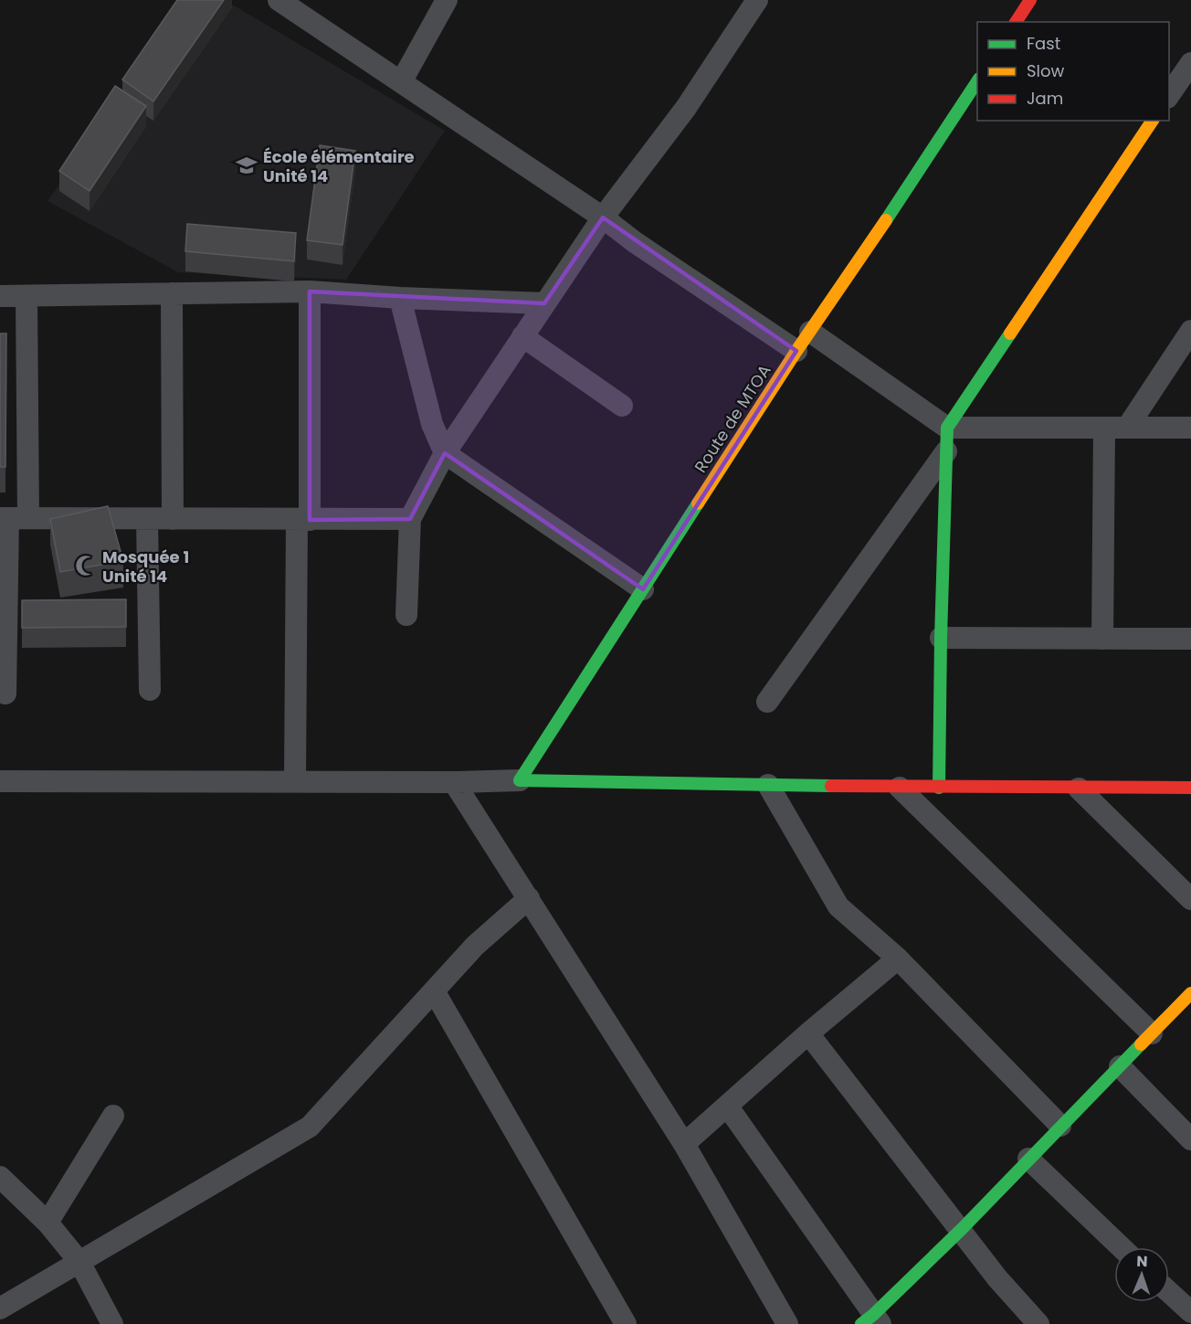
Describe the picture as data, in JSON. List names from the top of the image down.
{
  "streets": {
    "street": ["Route de MTOA"]
  },
  "places": {
    "school or university": ["École élémentaire Unité 14"],
    "mosque": ["Mosquée 1 Unité 14"]
  },
  "legend": ["Fast", "Slow", "Jam"],
  "north": "top"
}
